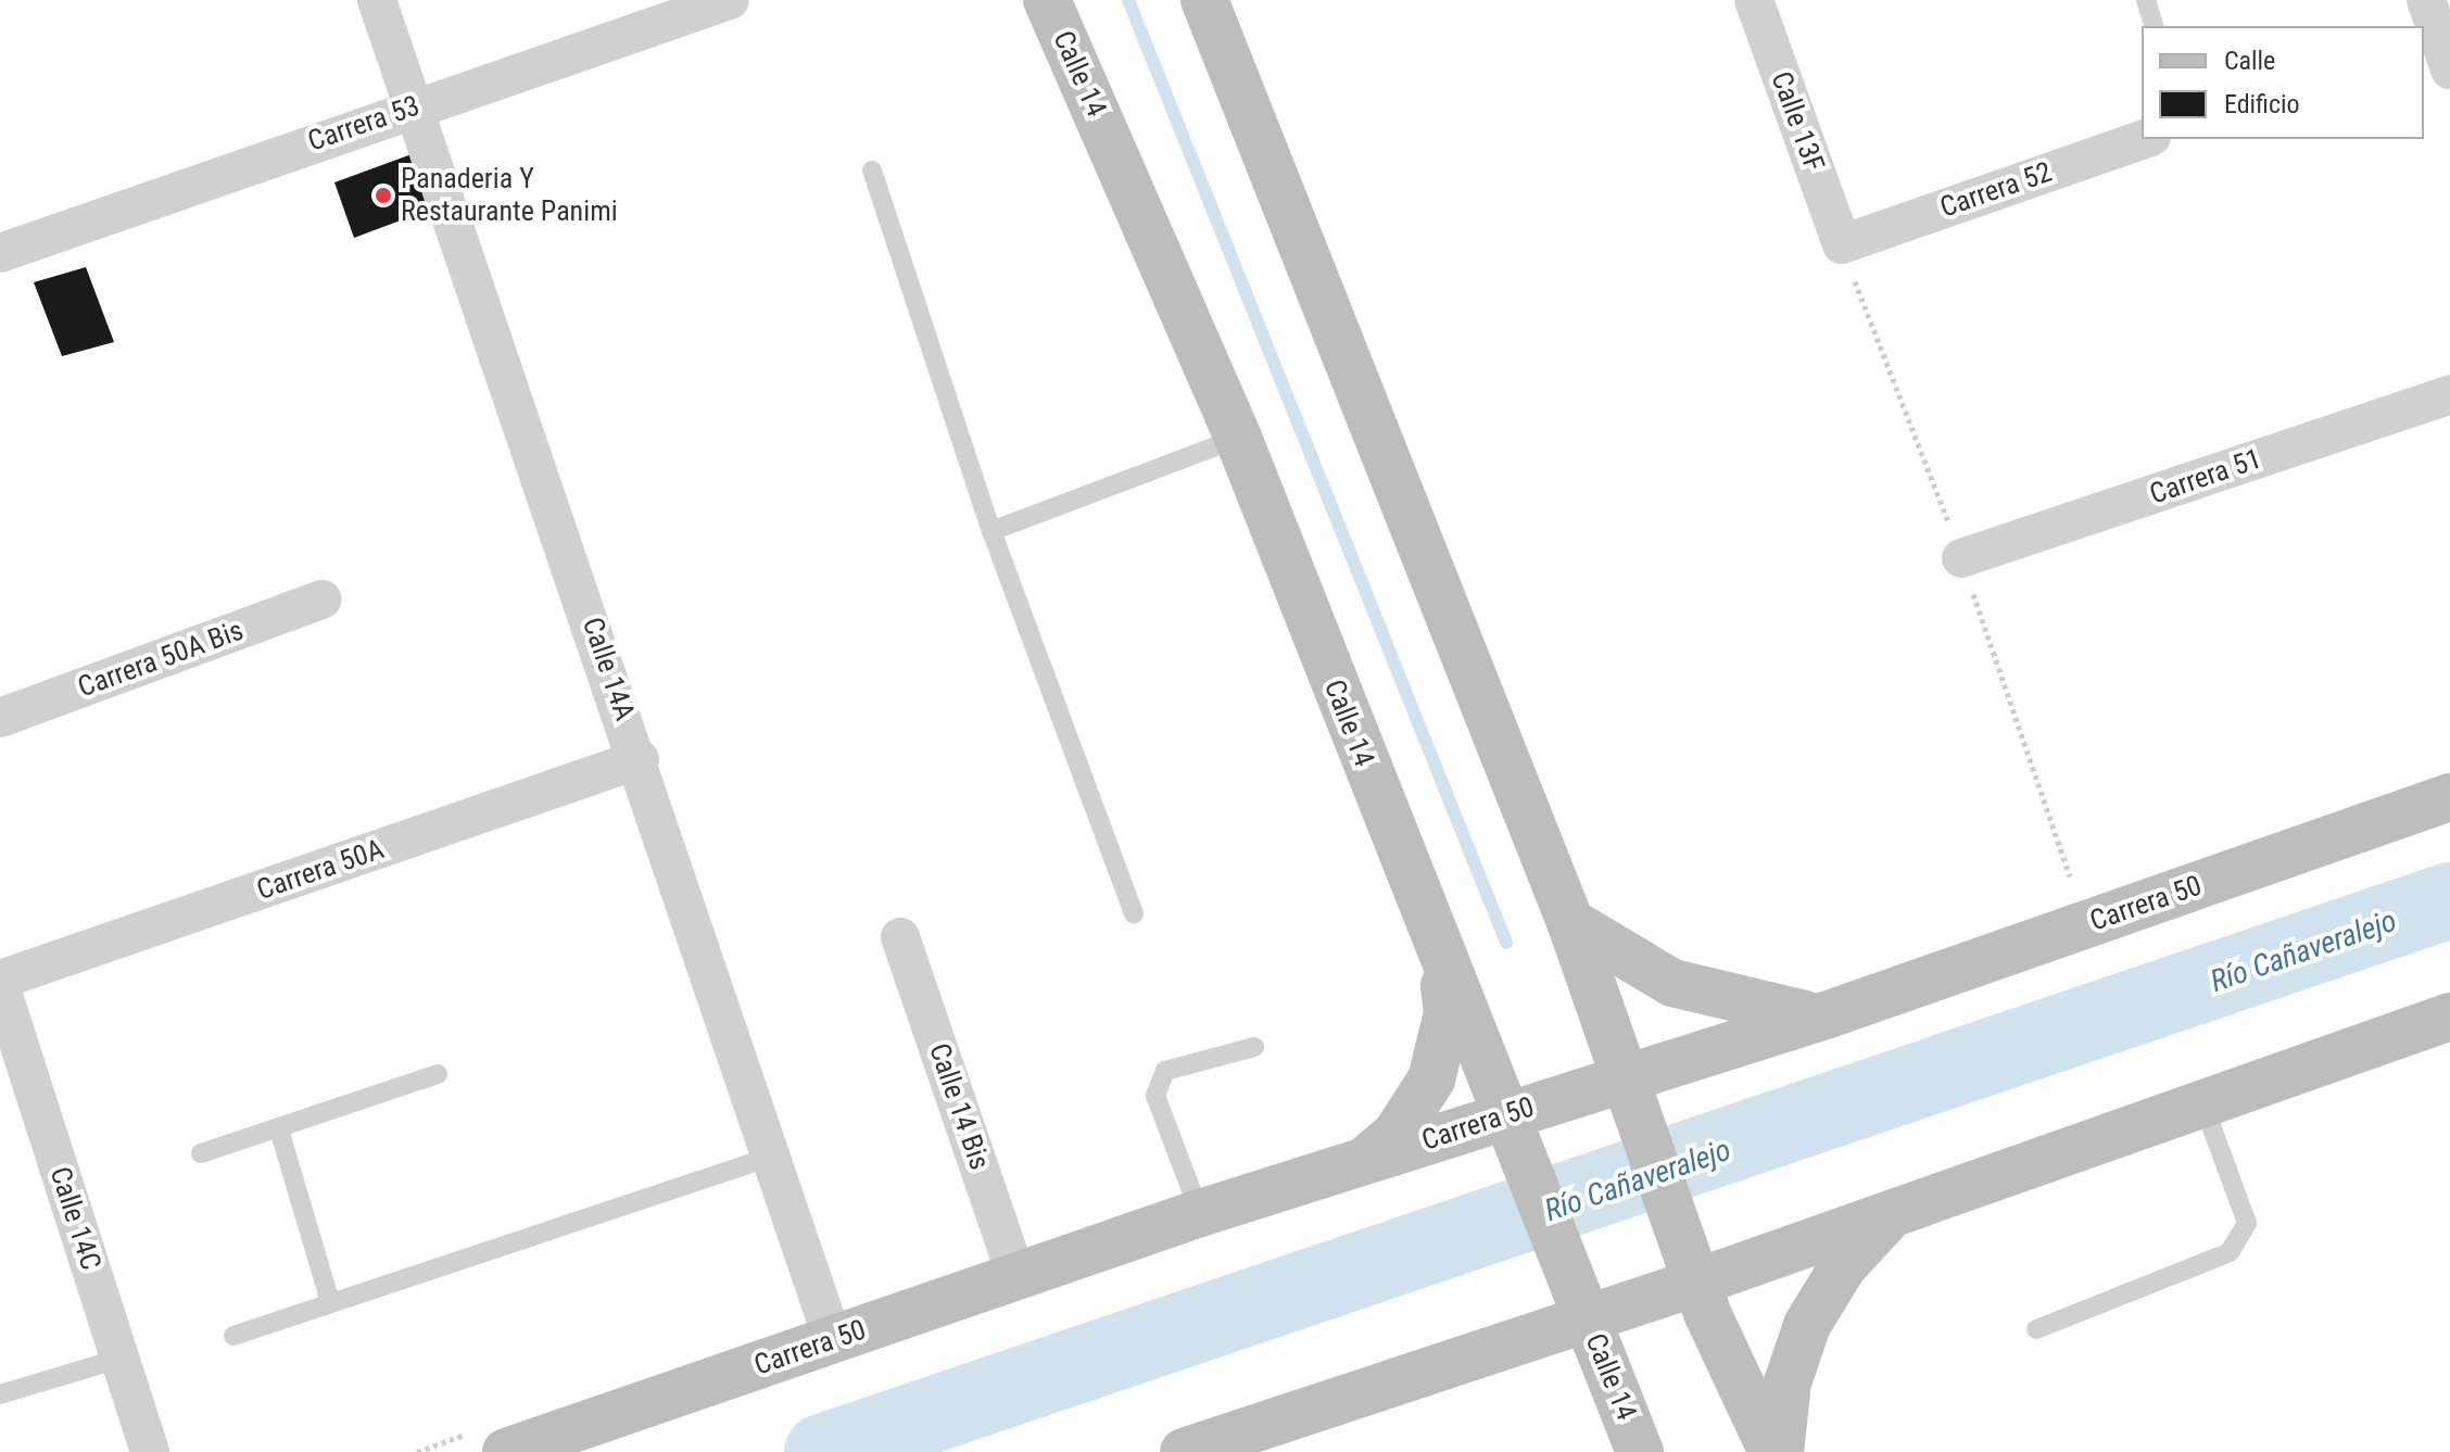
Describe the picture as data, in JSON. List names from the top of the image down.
{
  "streets": {
    "main road": ["Calle 14", "Carrera 50"],
    "street": [
      "Calle 13F",
      "Carrera 53",
      "Carrera 52",
      "Carrera 51",
      "Carrera 50A Bis",
      "Calle 14A",
      "Carrera 50A",
      "Calle 14 Bis",
      "Calle 14C"
    ]
  },
  "crossings": [
    ["Calle 14", "Carrera 50"],
    ["Calle 13F", "Carrera 52"],
    ["Carrera 53", "Calle 14A"],
    ["Calle 14A", "Carrera 50A"],
    ["Calle 14A", "Carrera 50"],
    ["Carrera 50A", "Calle 14C"],
    ["Carrera 50", "Calle 14 Bis"]
  ],
  "water": ["Río Cañaveralejo"],
  "places": ["Panaderia Y Restaurante Panimi"],
  "legend": ["Calle", "Edificio"]
}
